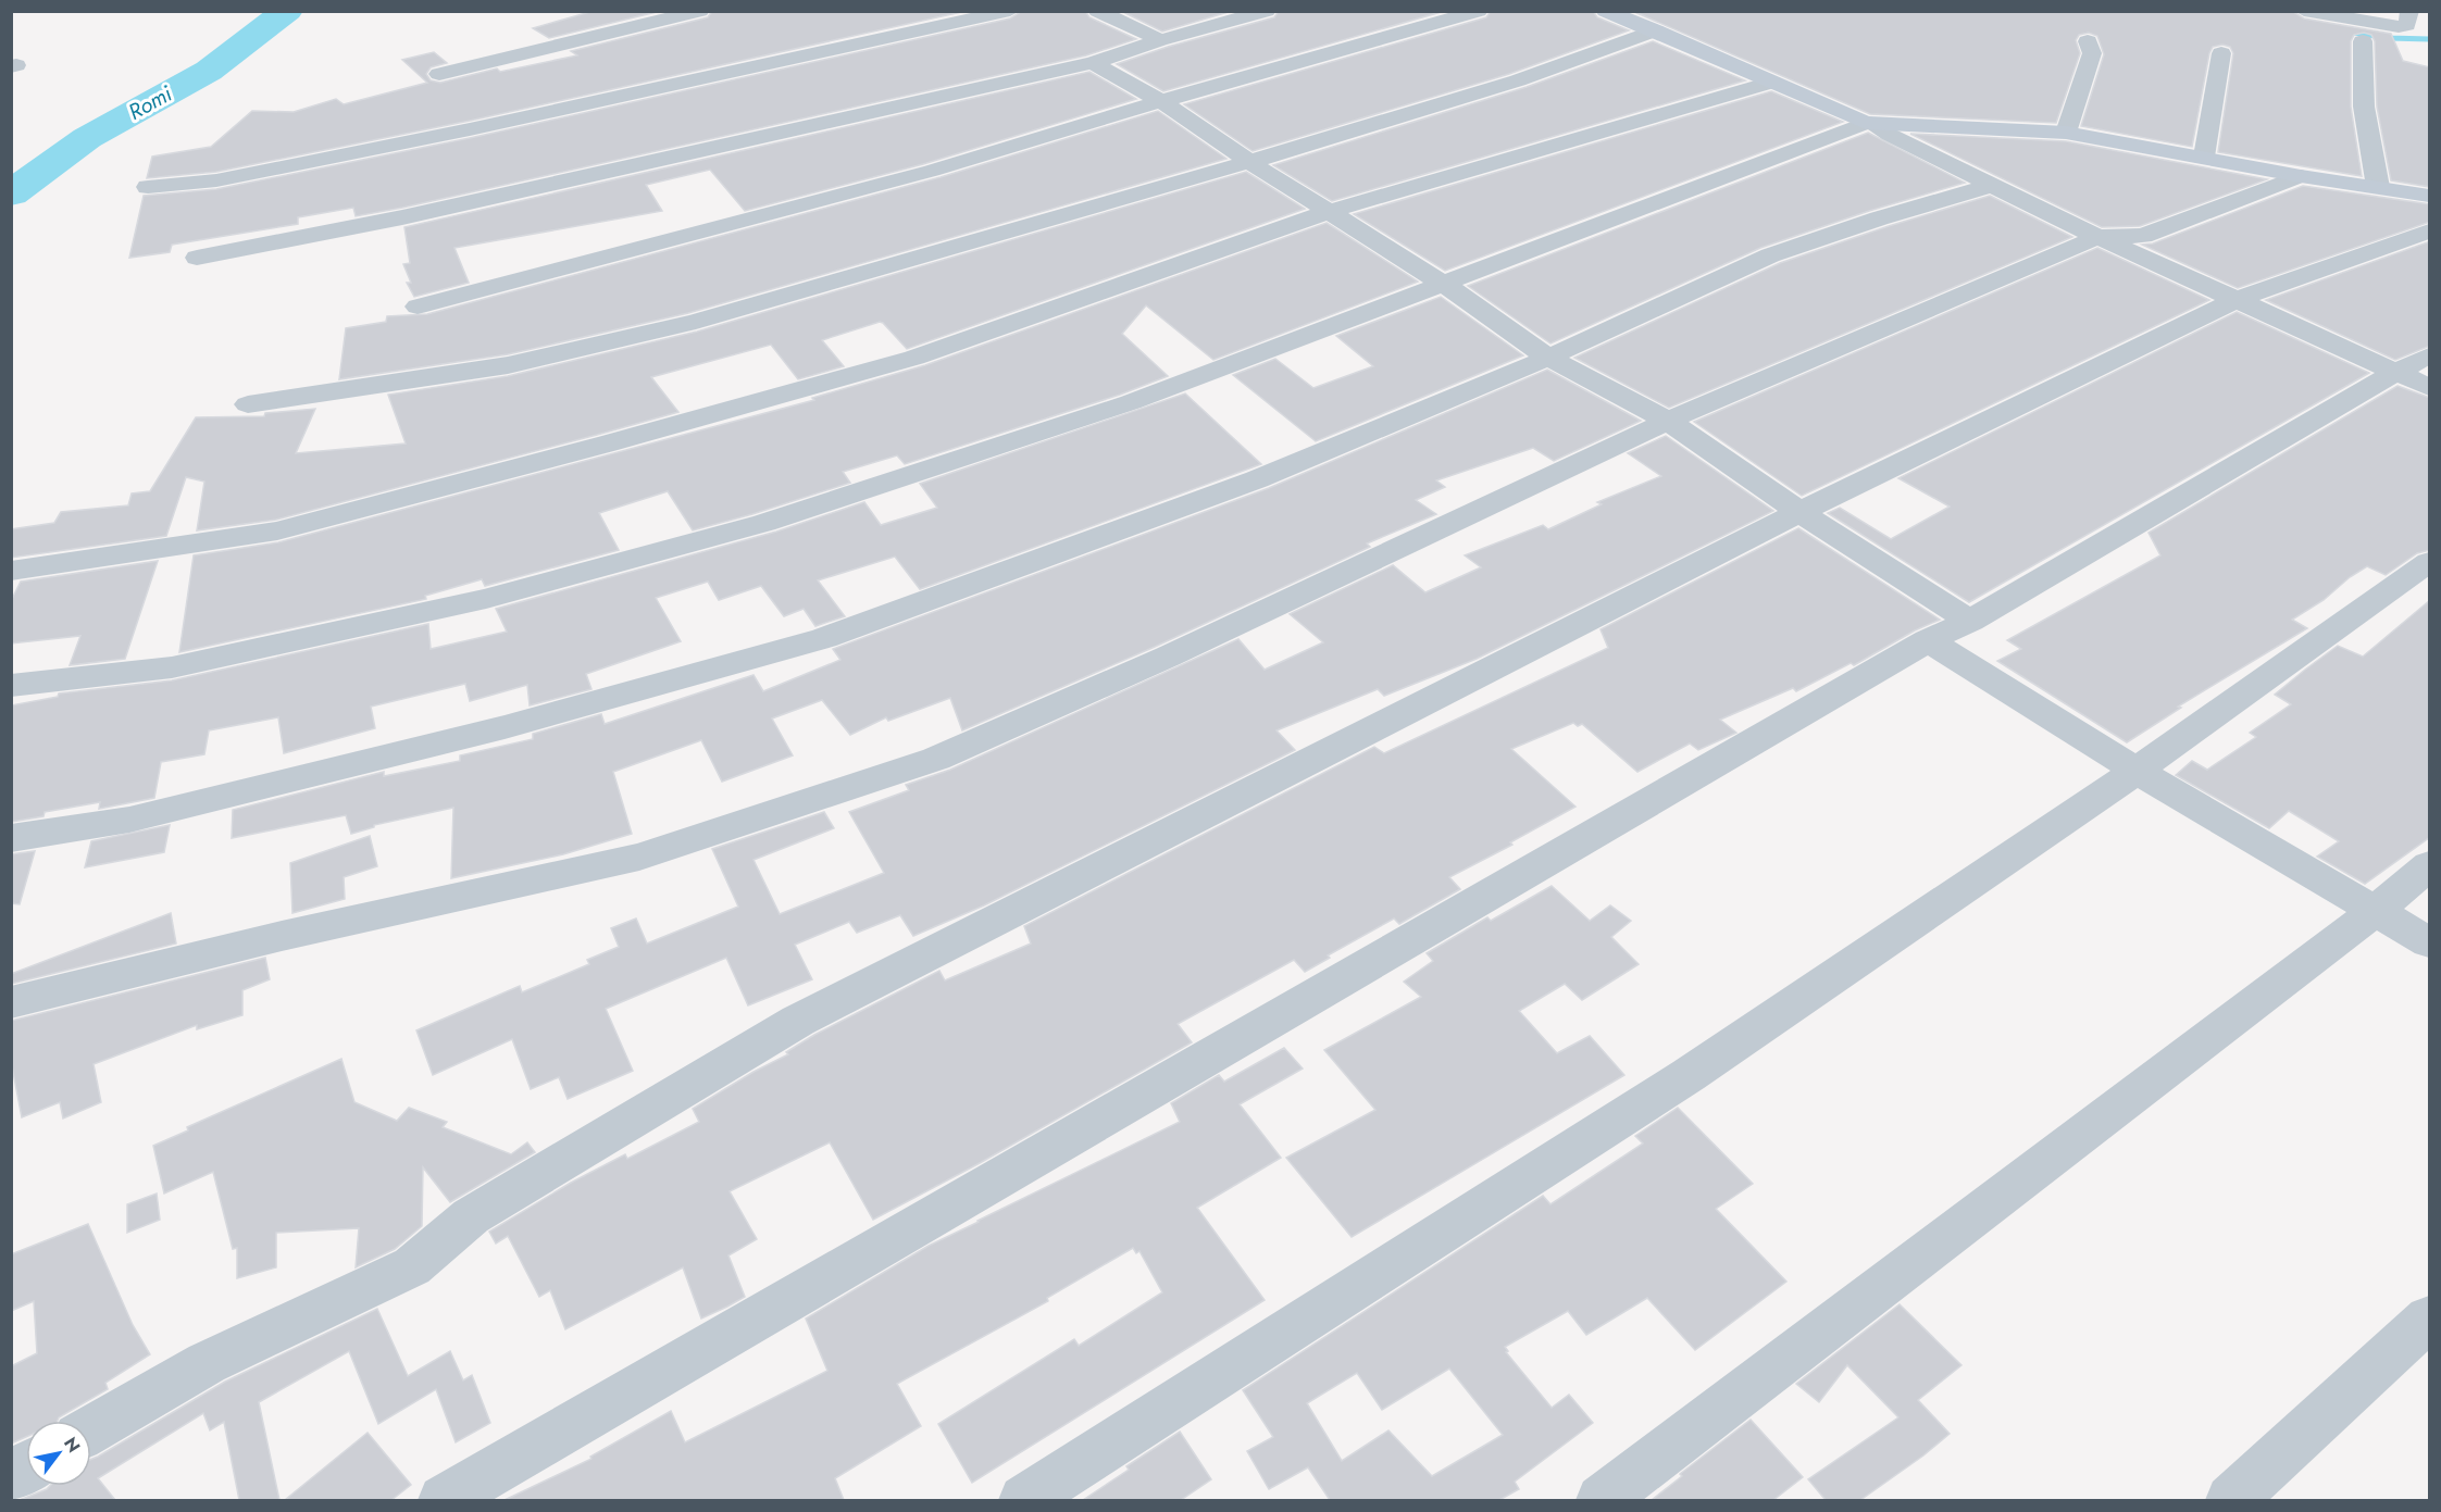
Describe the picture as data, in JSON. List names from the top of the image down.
{
  "water": ["Romi"],
  "north": "top right"
}
